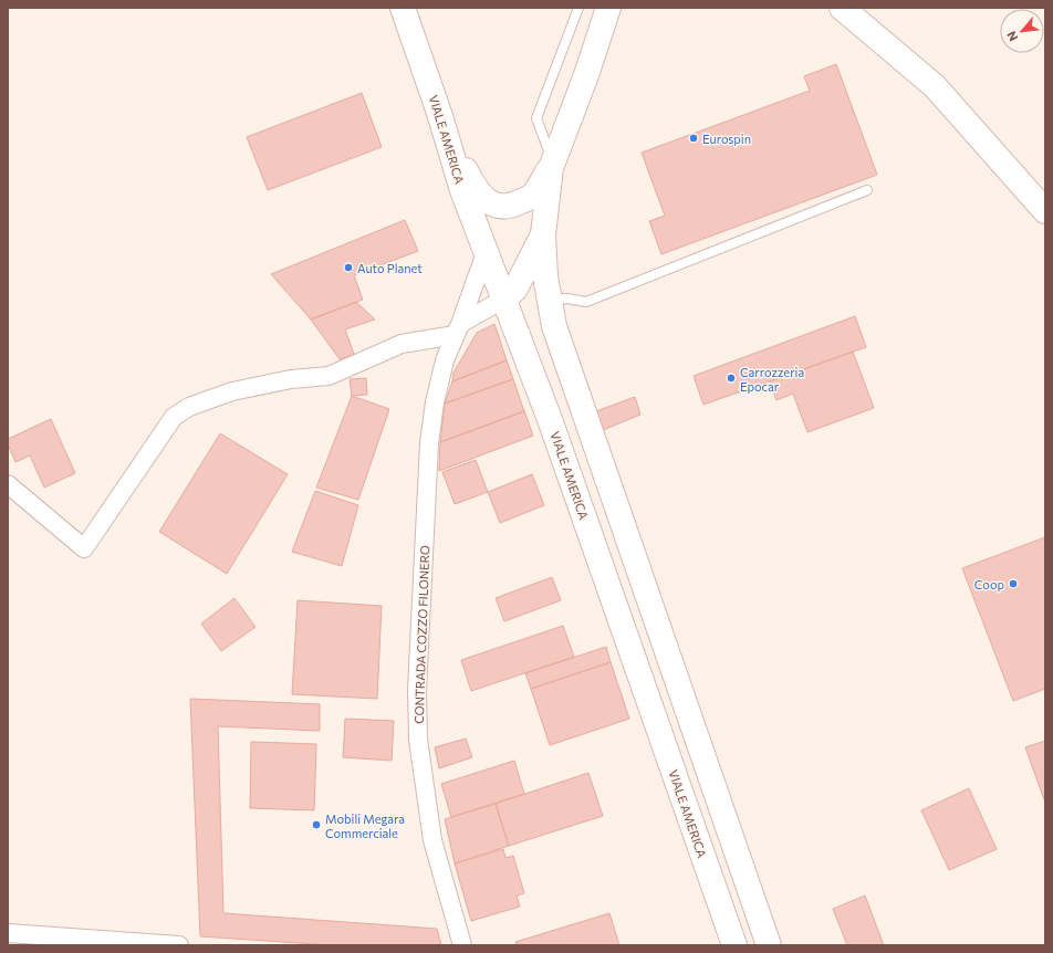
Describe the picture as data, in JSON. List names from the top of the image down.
{
  "streets": {
    "main road": ["VIALE AMERICA"],
    "street": ["CONTRADA COZZO FILONERO"]
  },
  "crossings": [
    ["VIALE AMERICA", "CONTRADA COZZO FILONERO"]
  ],
  "places": [
    "Eurospin",
    "Auto Planet",
    "Carrozzeria Epocar",
    "Coop",
    "Mobili Megara Commerciale"
  ],
  "north": "bottom left"
}
